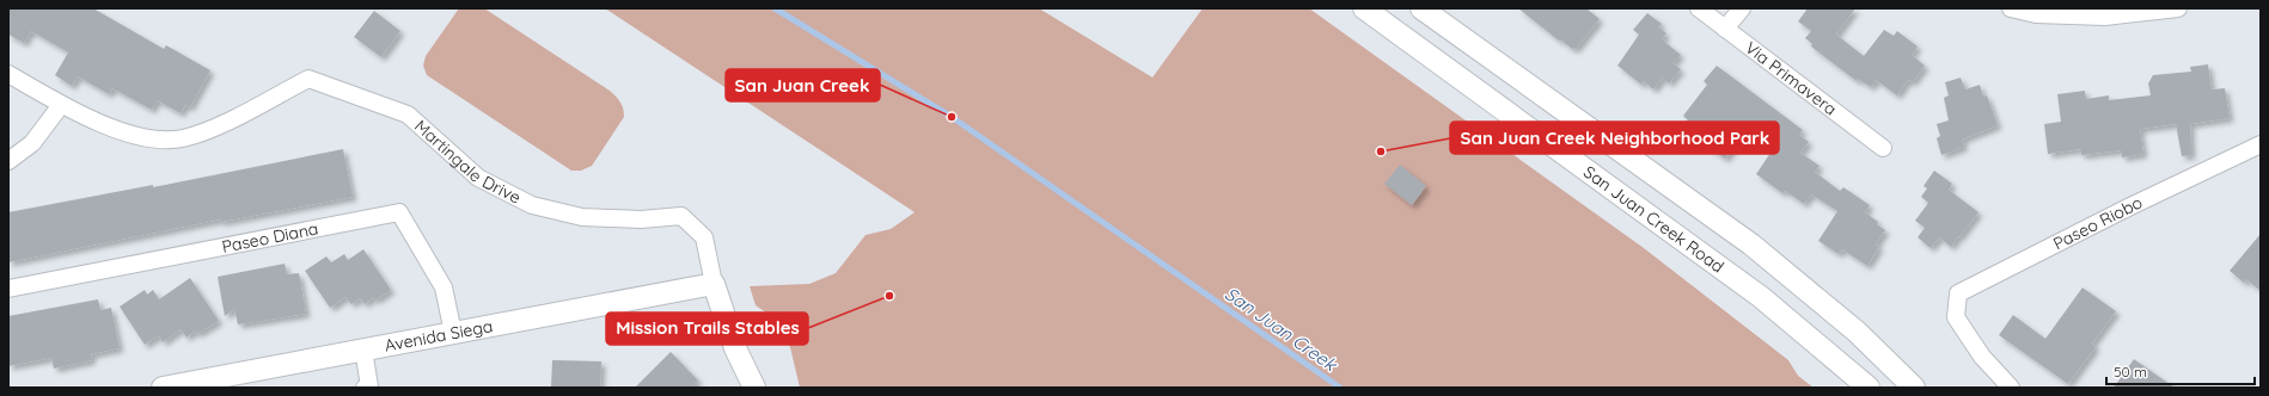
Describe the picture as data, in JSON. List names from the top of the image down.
{
  "streets": {
    "street": [
      "Via Primavera",
      "Martingale Drive",
      "San Juan Creek Road",
      "Paseo Riobo",
      "Paseo Diana",
      "Avenida Siega"
    ]
  },
  "crossings": [
    ["Martingale Drive", "Avenida Siega"],
    ["Paseo Diana", "Avenida Siega"]
  ],
  "water": ["San Juan Creek"],
  "places": ["San Juan Creek", "San Juan Creek Neighborhood Park", "Mission Trails Stables"],
  "scale_bar": "50 m"
}
